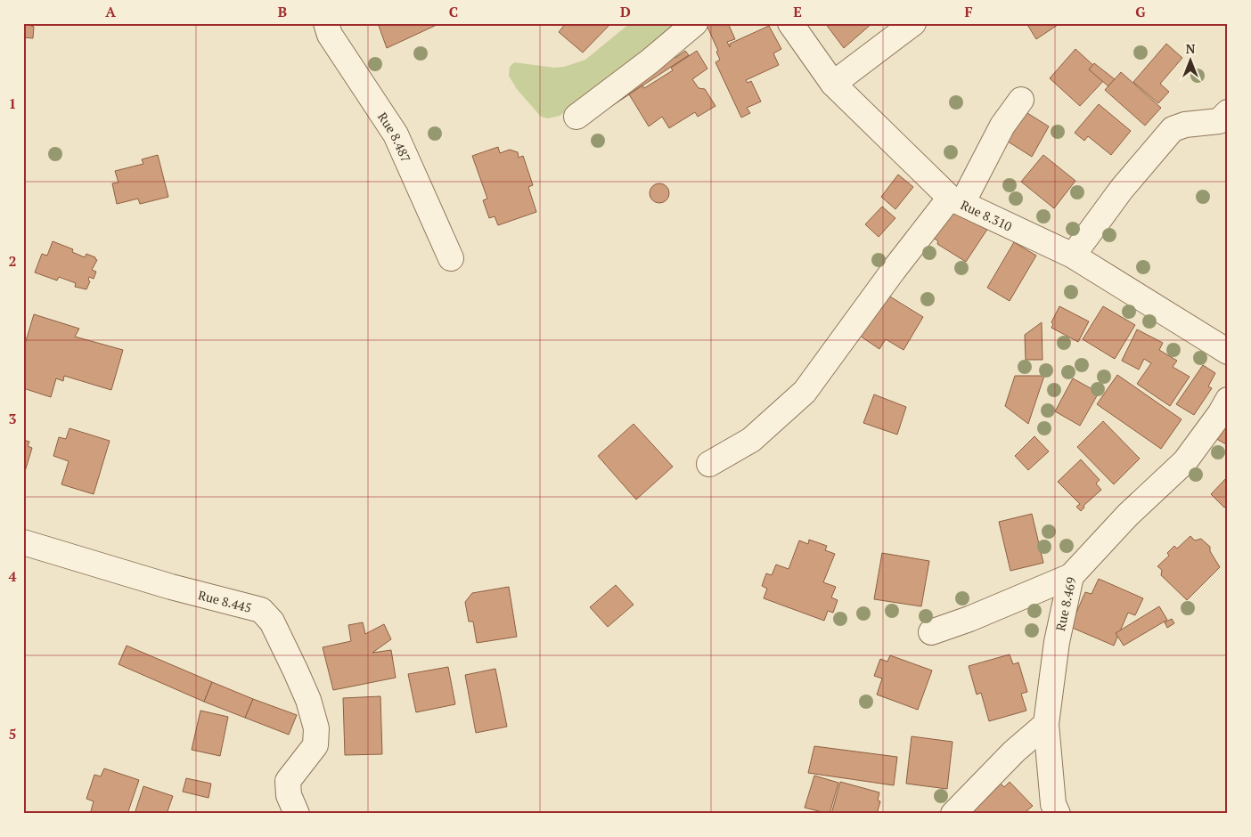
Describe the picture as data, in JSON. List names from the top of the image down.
{
  "streets": {
    "street": [
      "Rue 8.487",
      "Rue 8.310",
      "Rue 8.445",
      "Rue 8.469"
    ]
  },
  "north": "top",
  "grid": {
    "columns": [
      "A",
      "B",
      "C",
      "D",
      "E",
      "F",
      "G"
    ],
    "rows": [
      "1",
      "2",
      "3",
      "4",
      "5"
    ]
  }
}
